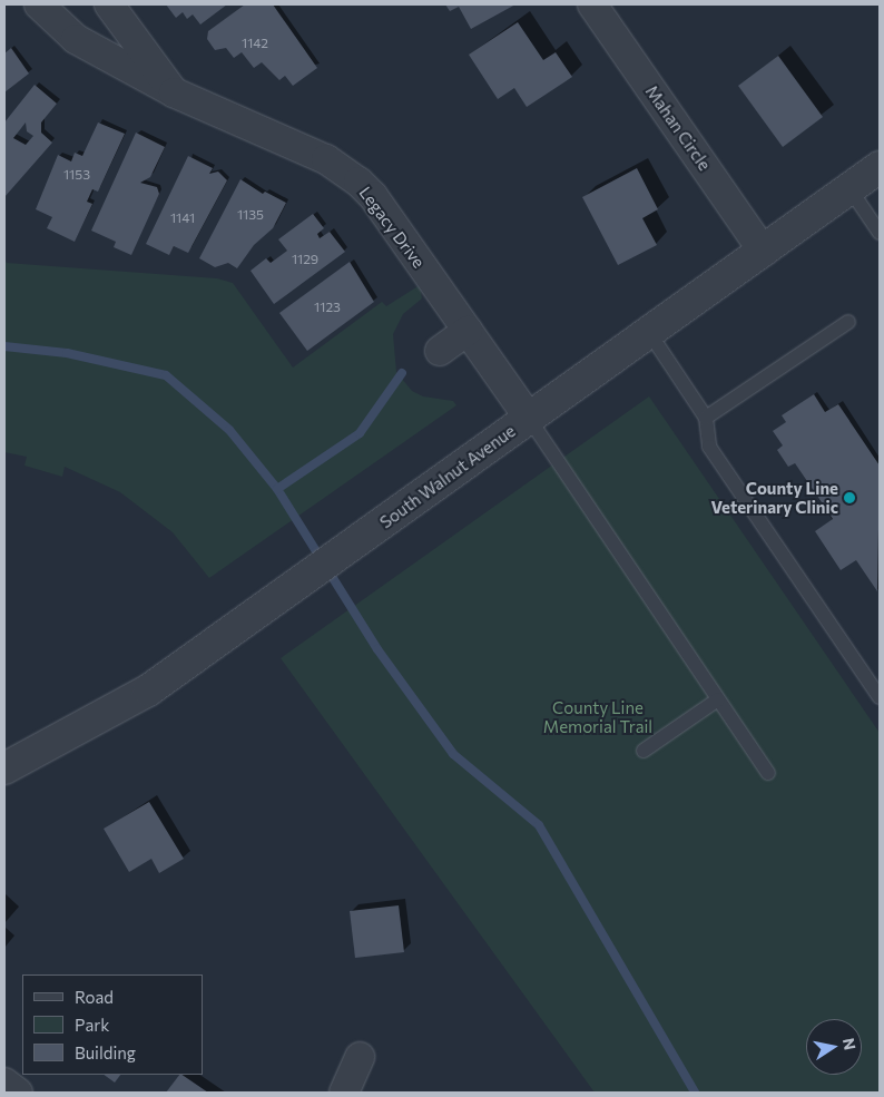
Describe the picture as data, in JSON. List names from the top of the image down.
{
  "streets": {
    "street": ["Mahan Circle", "Legacy Drive", "South Walnut Avenue"]
  },
  "crossings": [
    ["Mahan Circle", "South Walnut Avenue"],
    ["Legacy Drive", "South Walnut Avenue"]
  ],
  "parks": ["County Line Memorial Trail"],
  "places": ["County Line Veterinary Clinic"],
  "house_numbers": [
    "1142",
    "1153",
    "1135",
    "1141",
    "1129",
    "1123"
  ],
  "legend": ["Road", "Park", "Building"],
  "north": "right"
}
